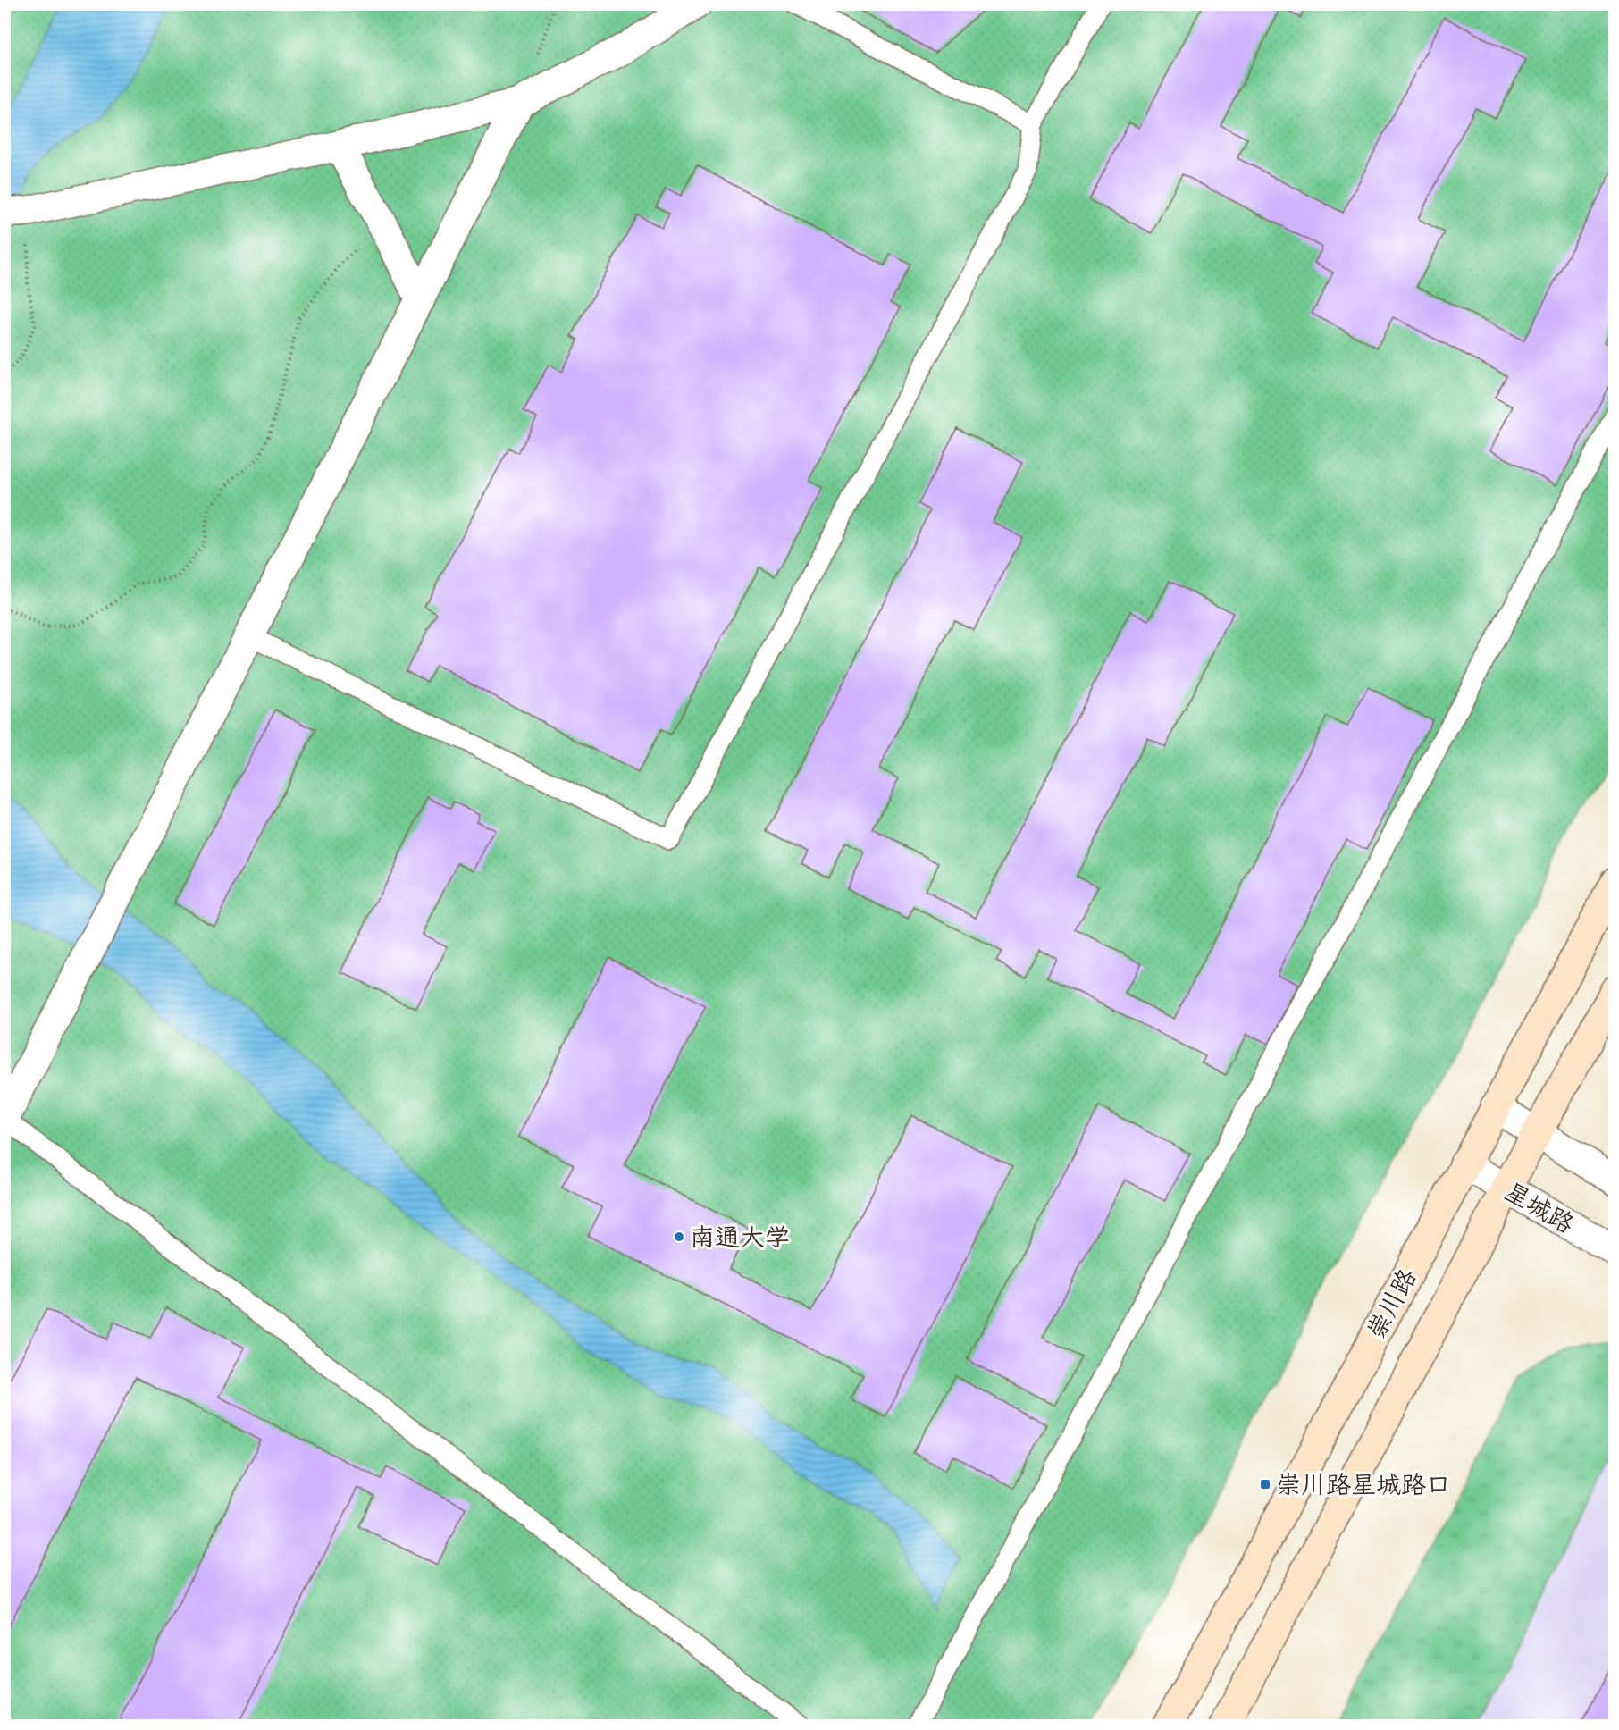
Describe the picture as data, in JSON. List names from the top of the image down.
{
  "streets": {
    "main road": ["崇川路"],
    "street": ["星城路"]
  },
  "crossings": [
    ["星城路", "崇川路"]
  ],
  "places": {
    "other": ["南通大学"],
    "transit": ["崇川路星城路口"]
  }
}
